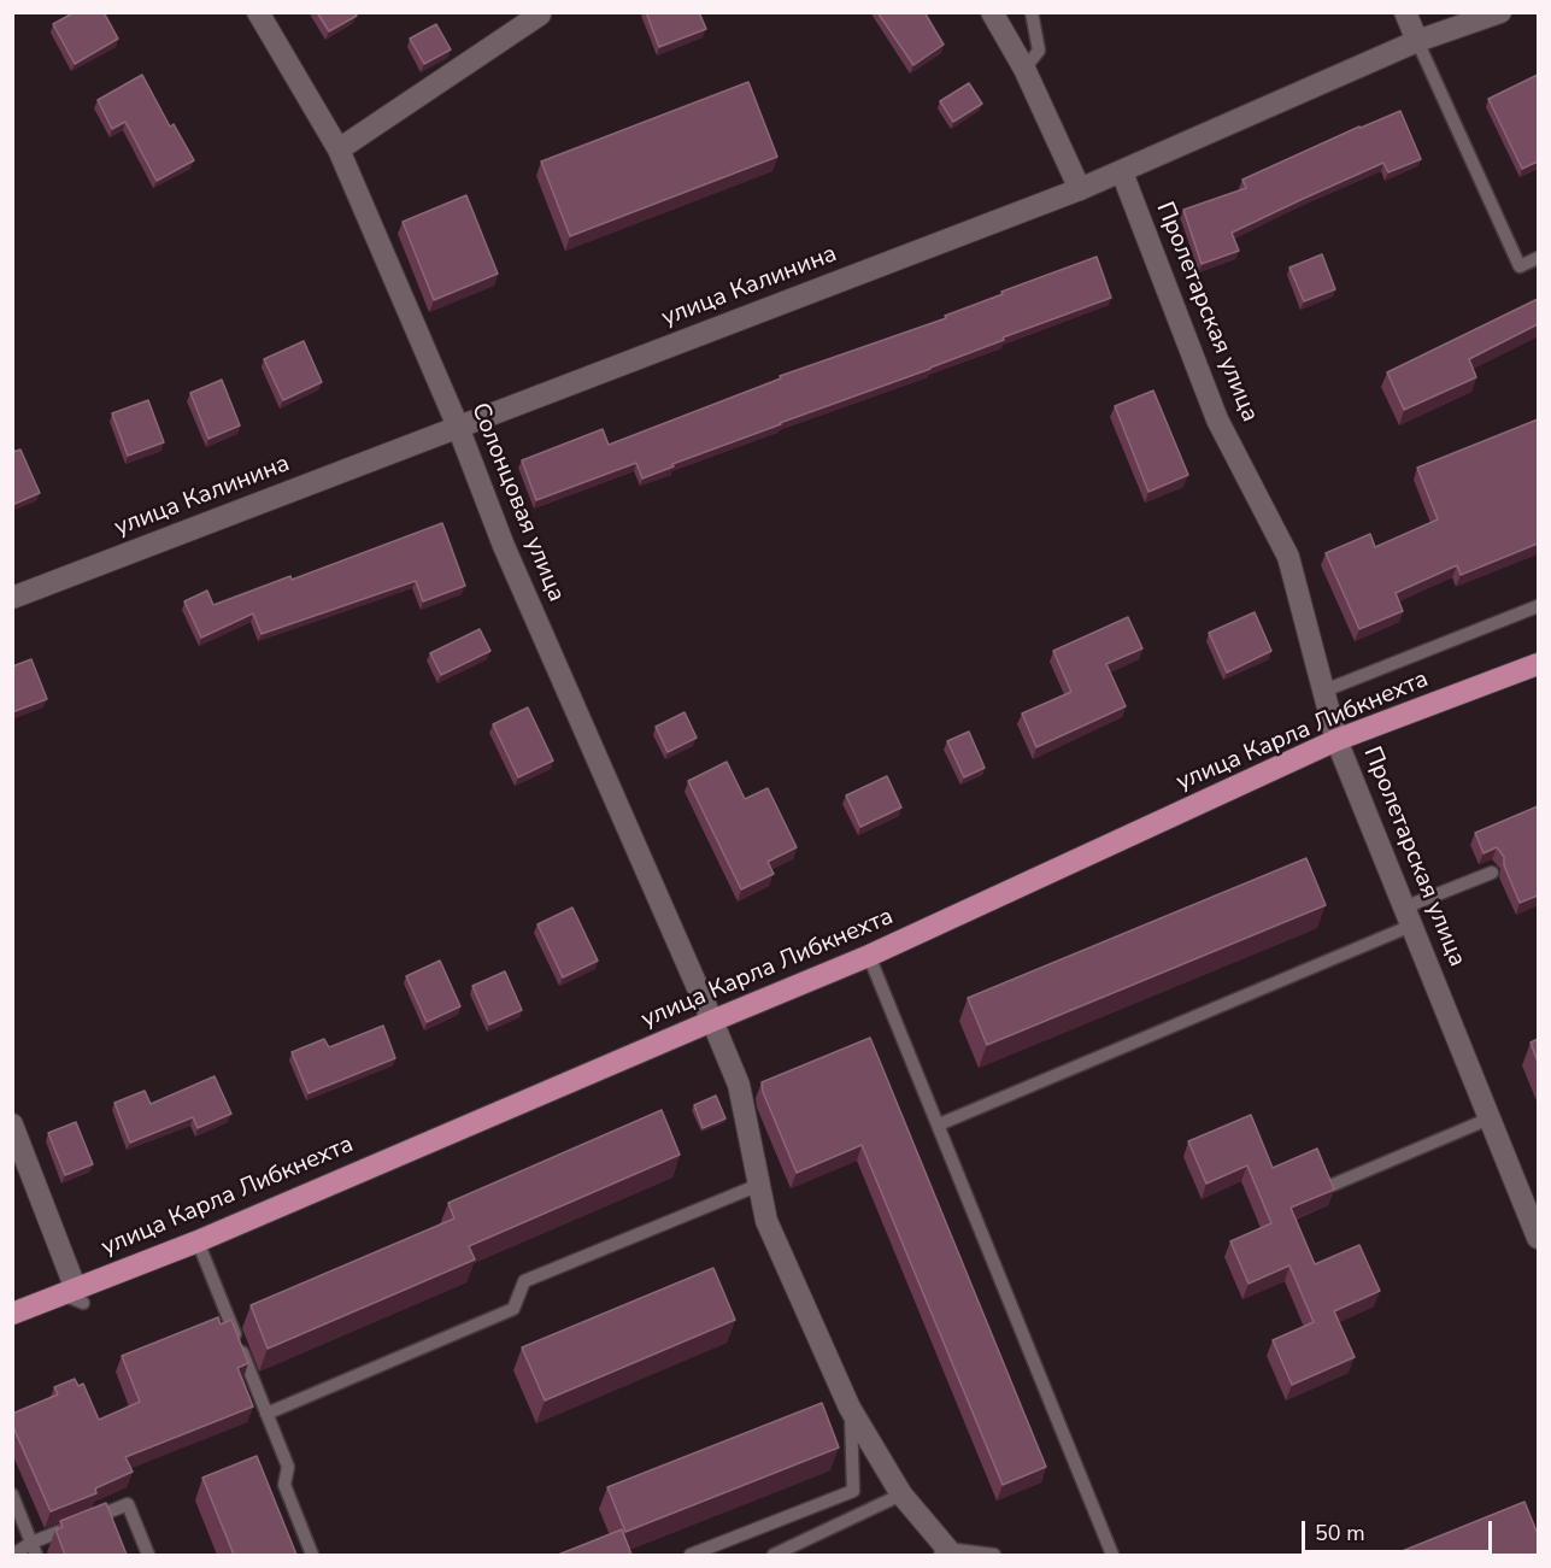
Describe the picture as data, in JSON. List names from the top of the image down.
{
  "streets": {
    "main road": ["улица Карла Либкнехта"],
    "street": ["улица Калинина", "Пролетарская улица", "Солонцовая улица"]
  },
  "crossings": [
    ["улица Калинина", "Пролетарская улица"],
    ["улица Калинина", "Солонцовая улица"],
    ["Пролетарская улица", "улица Карла Либкнехта"],
    ["Солонцовая улица", "улица Карла Либкнехта"]
  ],
  "scale_bar": "50 m"
}
